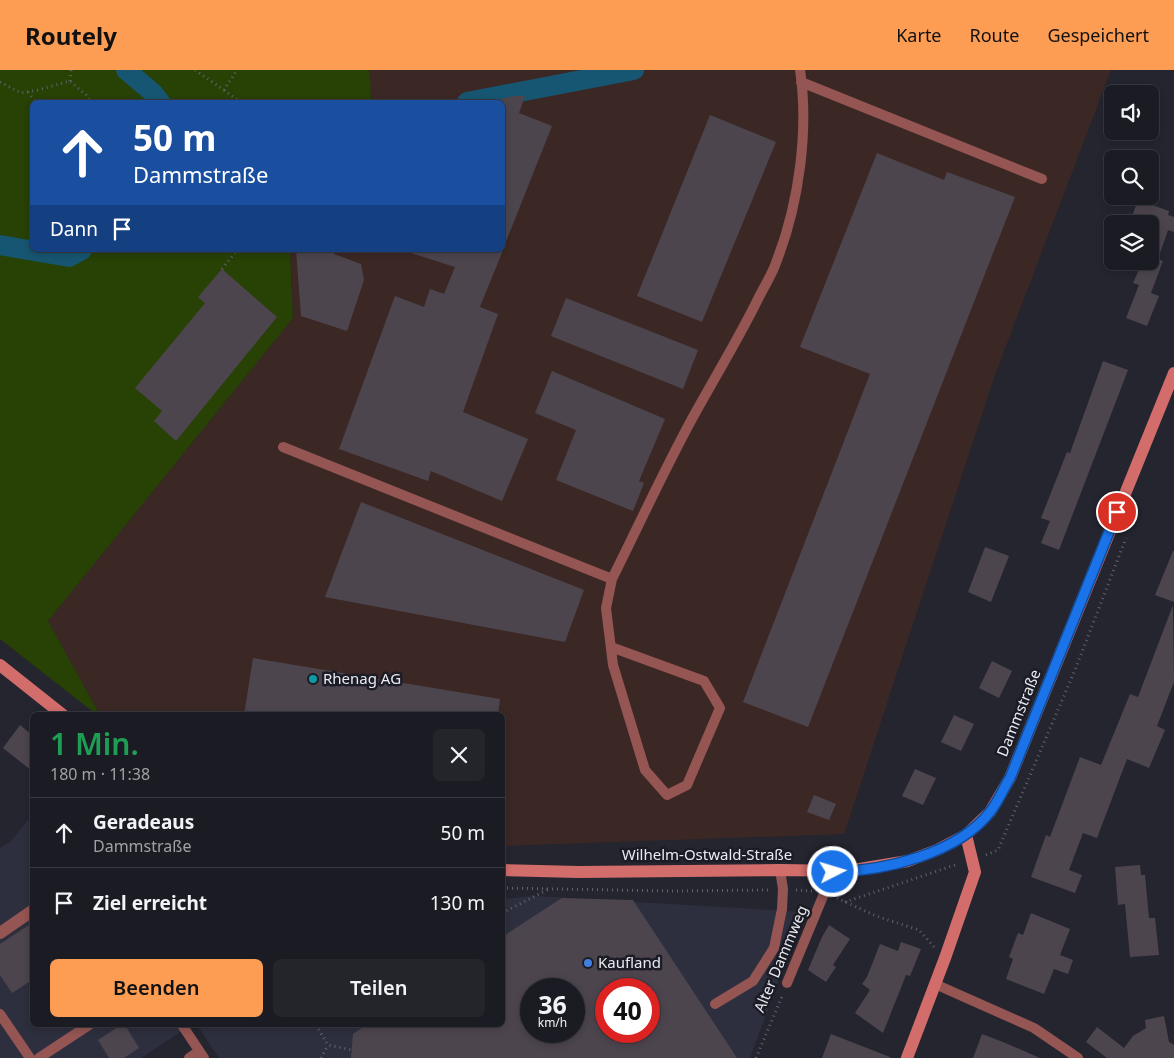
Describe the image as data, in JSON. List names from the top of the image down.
{
  "streets": {
    "street": ["Dammstraße", "Wilhelm-Ostwald-Straße"],
    "lane": ["Alter Dammweg"]
  },
  "crossings": [
    ["Dammstraße", "Wilhelm-Ostwald-Straße"],
    ["Wilhelm-Ostwald-Straße", "Alter Dammweg"]
  ],
  "places": ["Rhenag AG", "Kaufland"],
  "page": {
    "header": "Routely",
    "nav": ["Karte", "Route", "Gespeichert"],
    "turn": ["50 m", "Dammstraße"],
    "then": "Dann",
    "heading": ["1 Min.", "180 m · 11:38"],
    "list": [
      {
        "name": "Geradeaus",
        "note": "Dammstraße",
        "value": "50 m"
      },
      {
        "name": "Ziel erreicht",
        "value": "130 m"
      }
    ],
    "buttons": ["Beenden", "Teilen"],
    "speed": "36 km/h",
    "limit": "40"
  }
}
